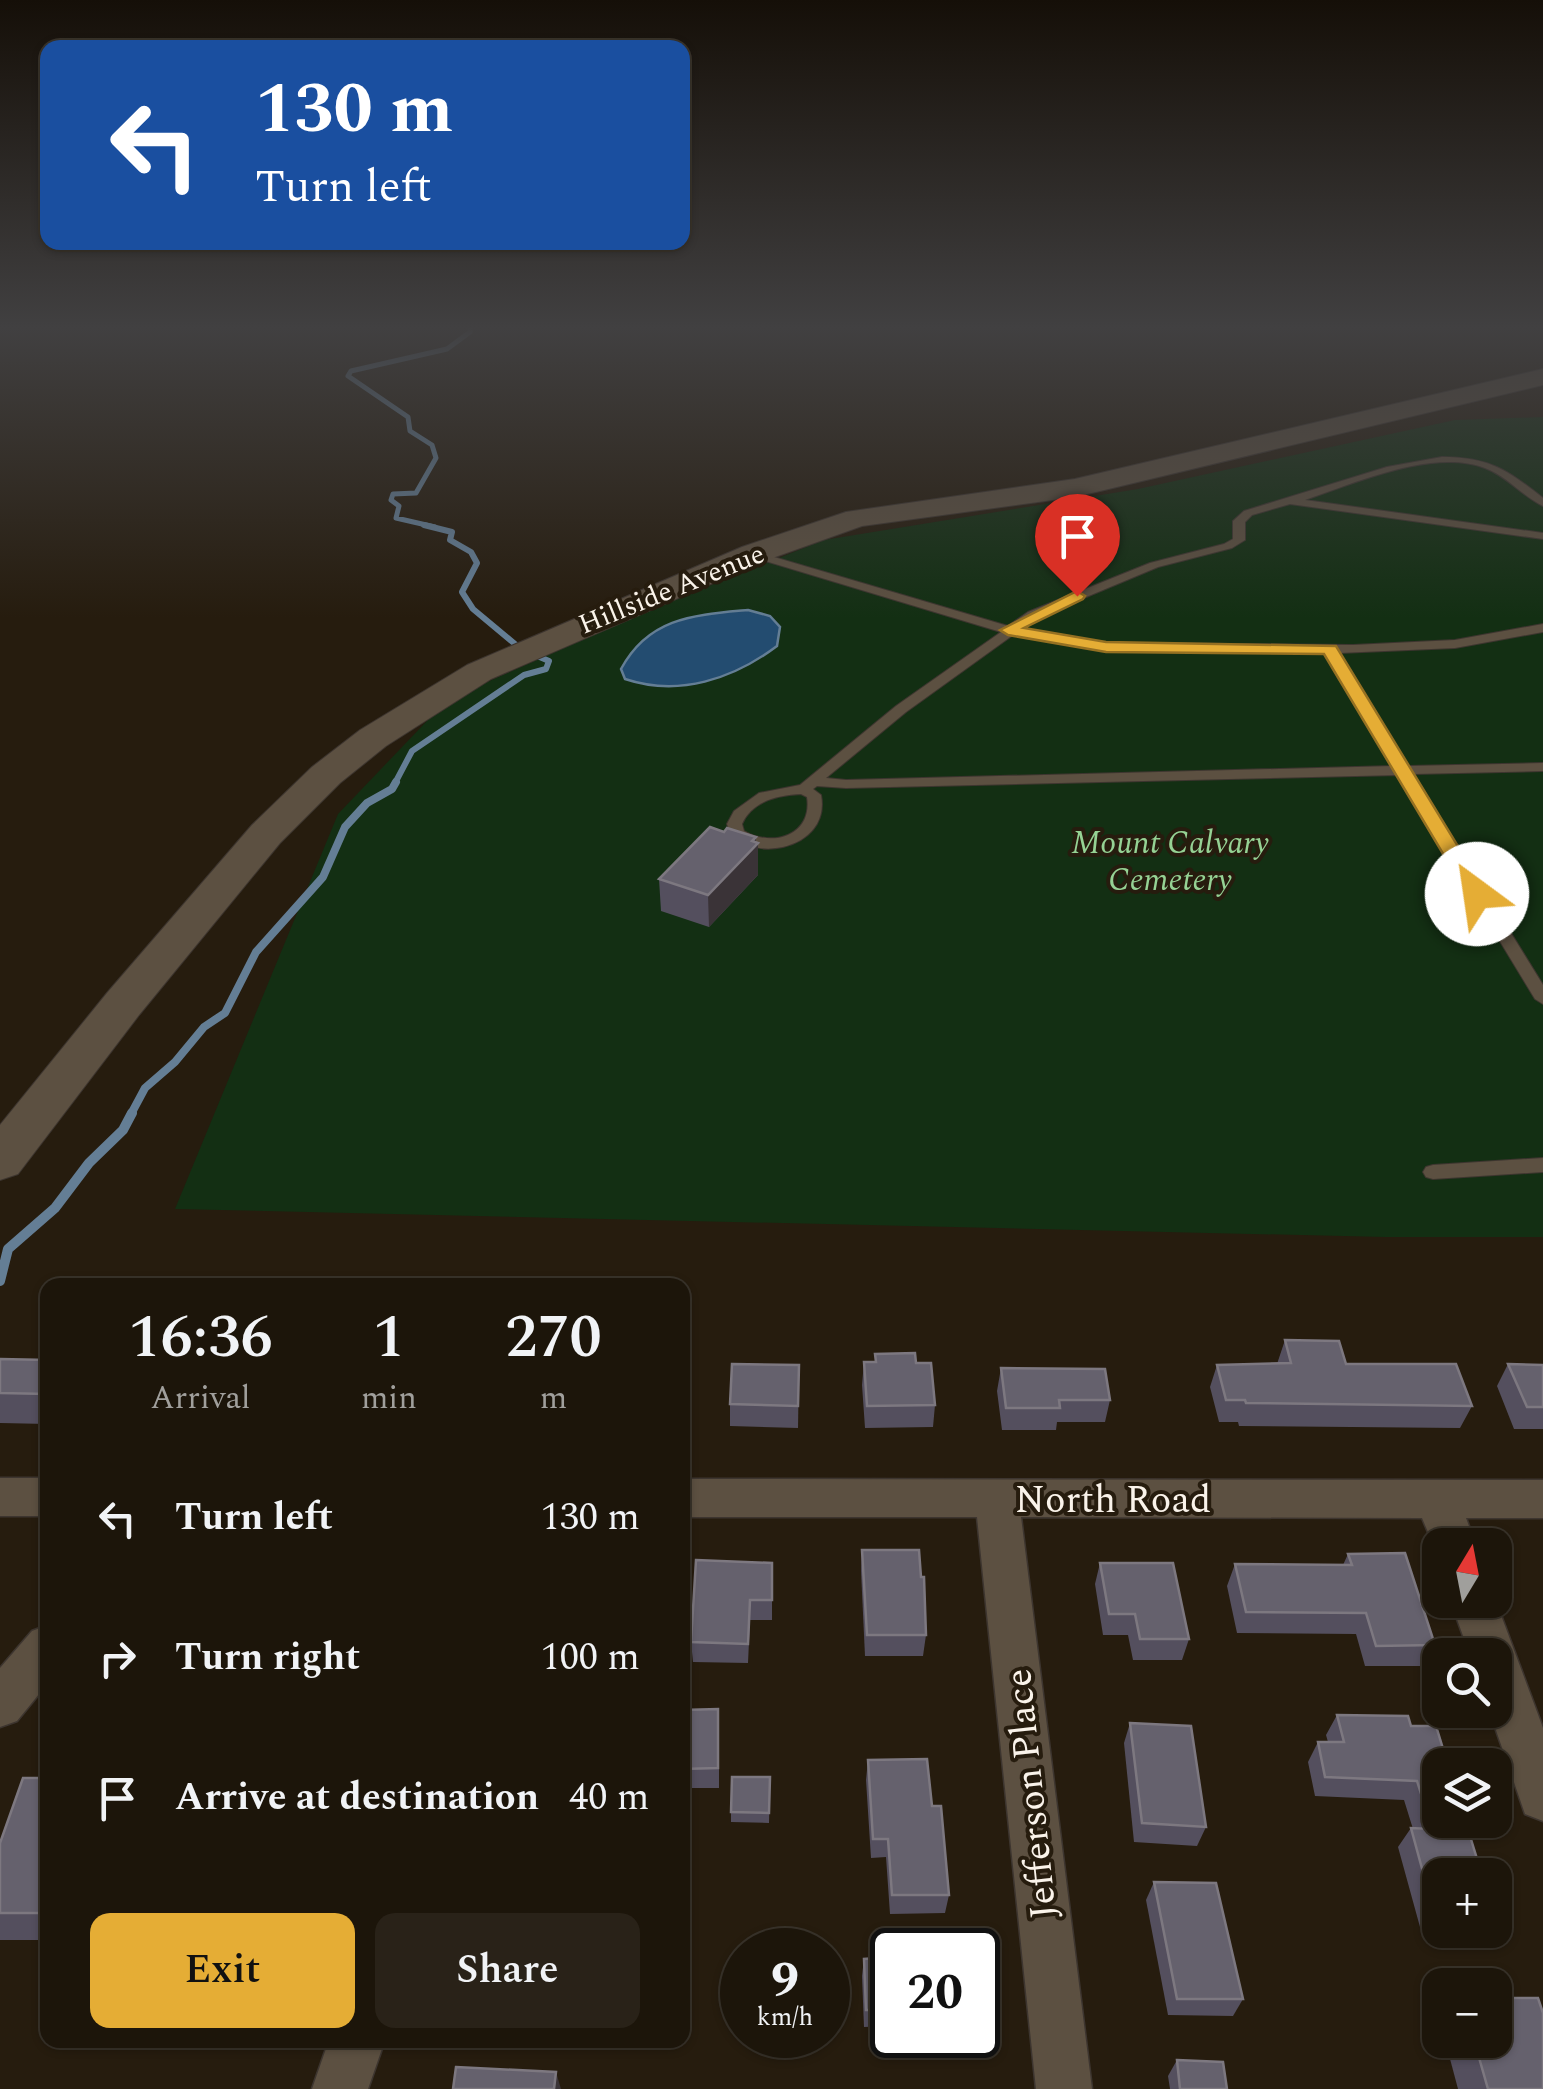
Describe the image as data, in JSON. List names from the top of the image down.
{
  "streets": {
    "main road": ["Hillside Avenue"],
    "street": ["North Road", "Jefferson Place"]
  },
  "crossings": [
    ["North Road", "Jefferson Place"]
  ],
  "parks": ["Mount Calvary Cemetery"],
  "north": "top",
  "page": {
    "turn": ["130 m", "Turn left"],
    "eta": [
      "16:36",
      "Arrival",
      "1",
      "min",
      "270",
      "m"
    ],
    "list": [
      {
        "name": "Turn left",
        "value": "130 m"
      },
      {
        "name": "Turn right",
        "value": "100 m"
      },
      {
        "name": "Arrive at destination",
        "value": "40 m"
      }
    ],
    "map_buttons": ["+", "−"],
    "buttons": ["Exit", "Share"],
    "speed": "9 km/h",
    "limit": "20"
  }
}
